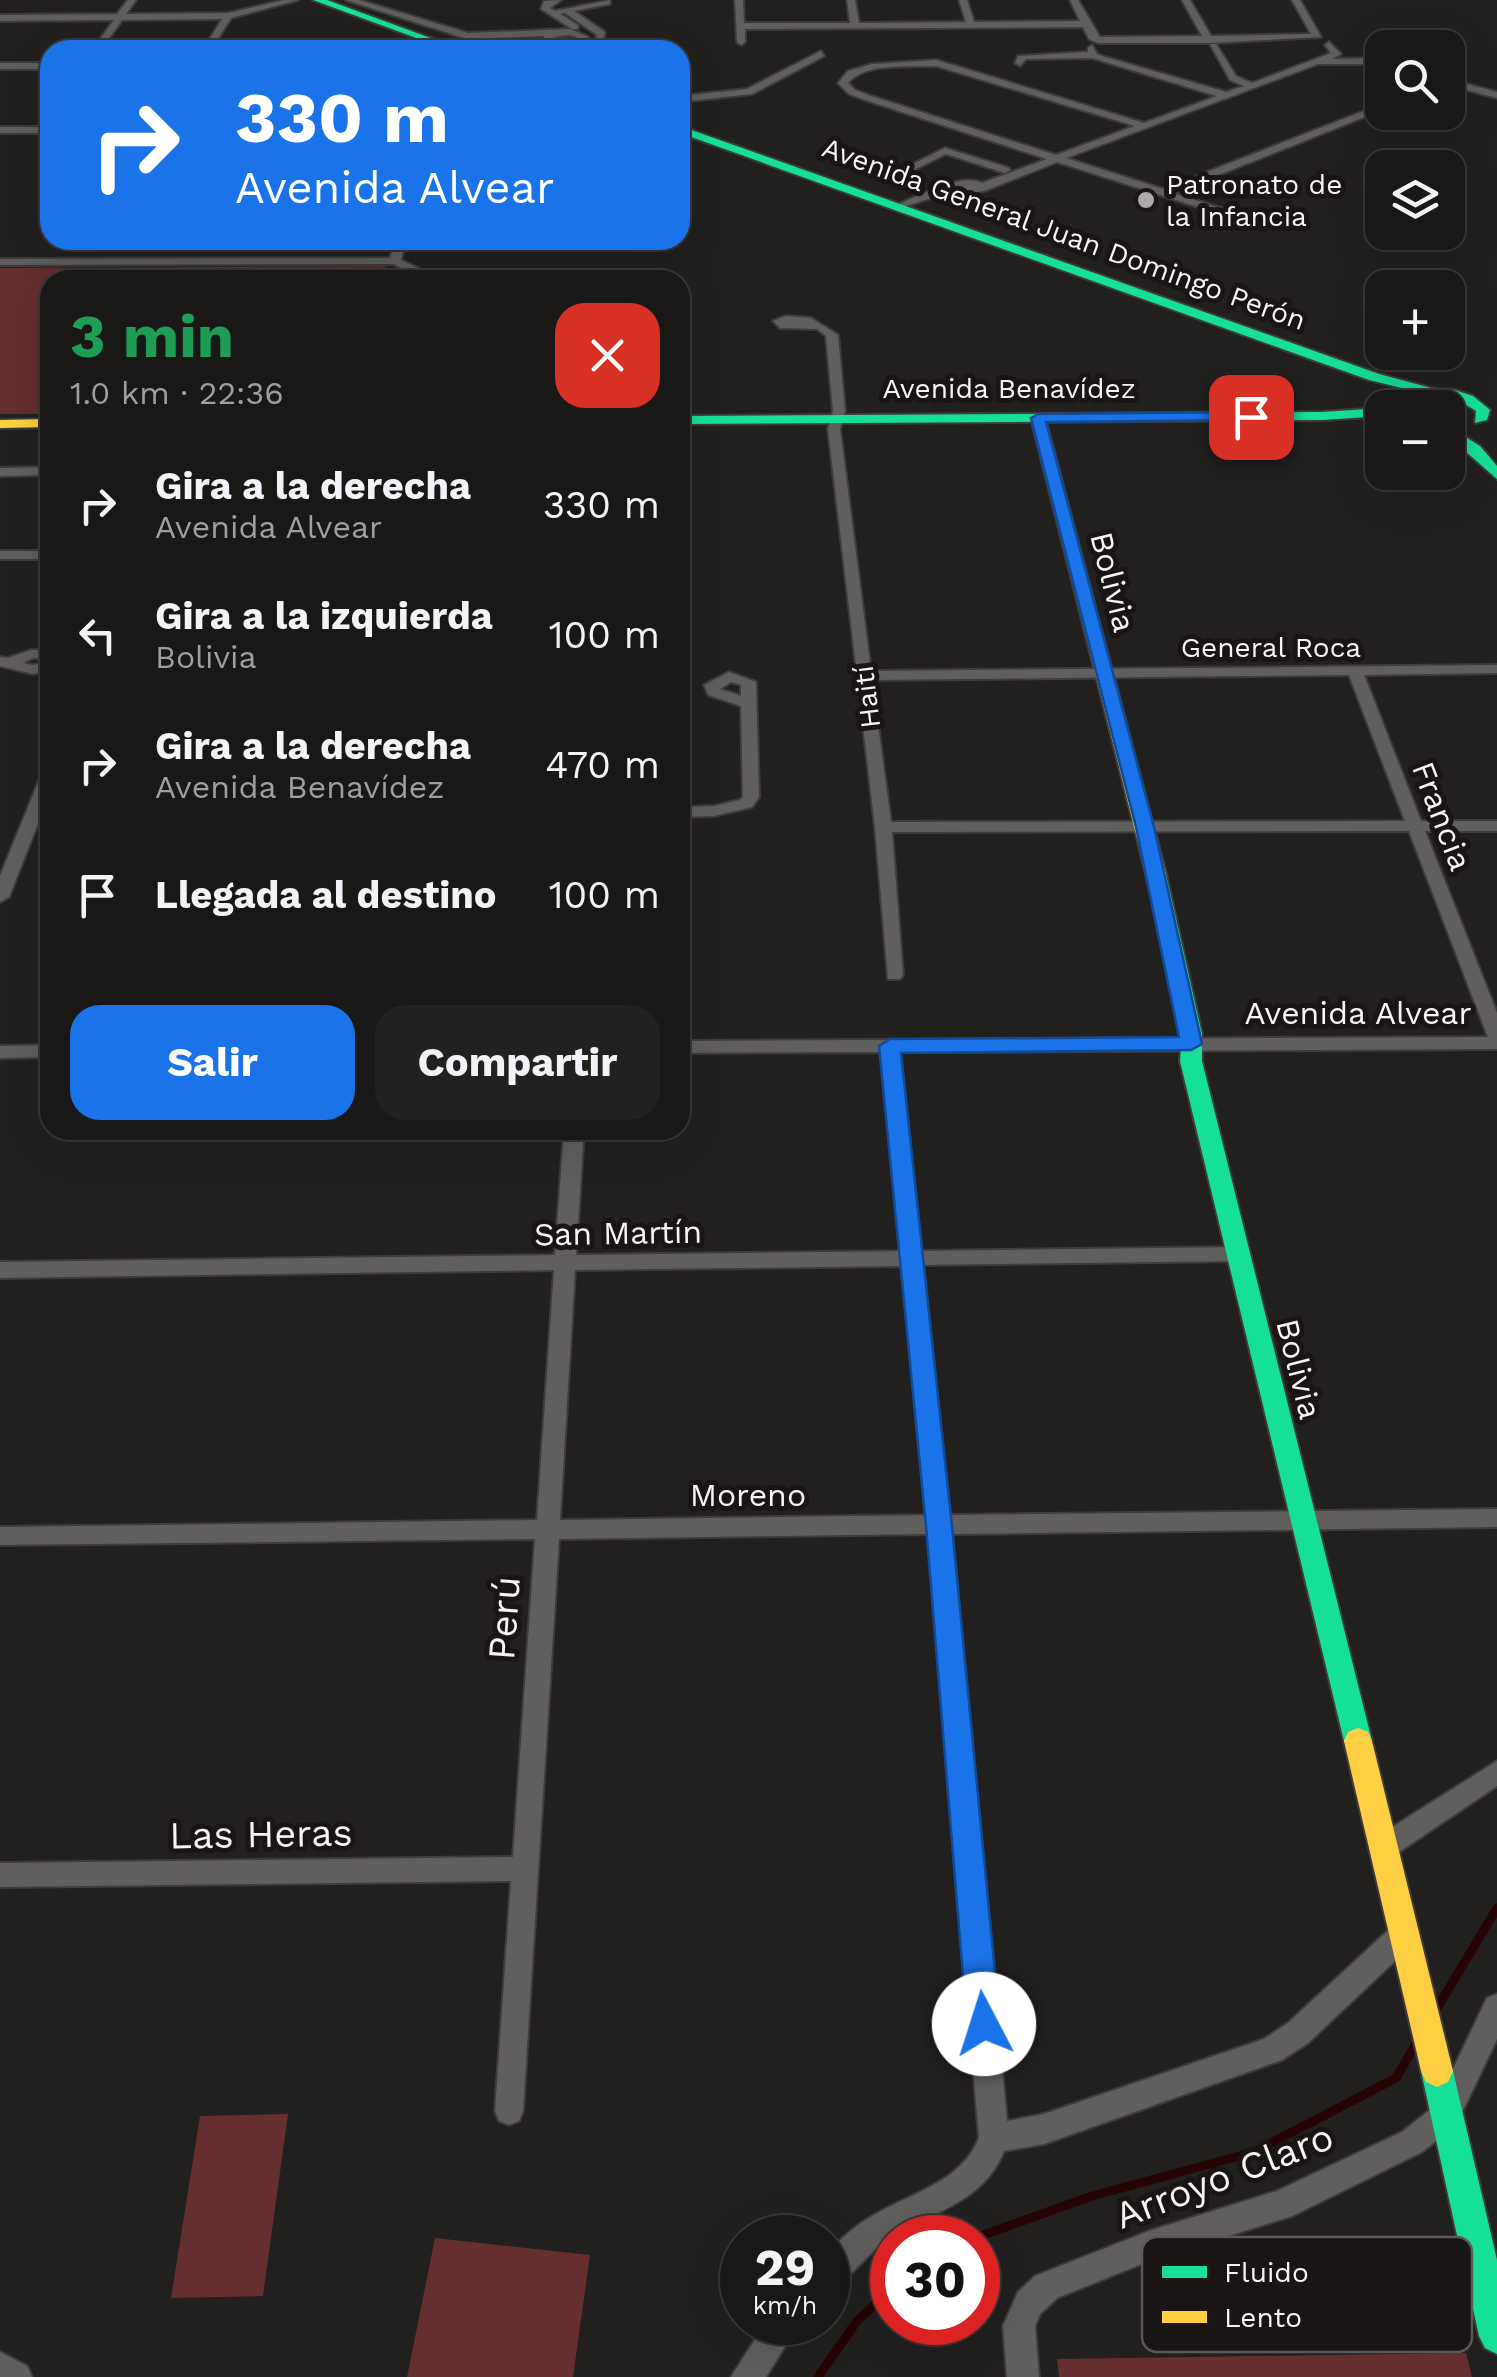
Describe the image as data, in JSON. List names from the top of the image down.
{
  "streets": {
    "main road": ["Avenida General Juan Domingo Perón", "Avenida Benavídez", "Bolivia"],
    "street": [
      "General Roca",
      "Haití",
      "Francia",
      "Avenida Alvear",
      "San Martín",
      "Moreno",
      "Perú",
      "Las Heras",
      "Arroyo Claro"
    ]
  },
  "crossings": [
    ["Avenida Benavídez", "Bolivia"],
    ["Avenida Benavídez", "Haití"],
    ["Bolivia", "General Roca"],
    ["Bolivia", "Avenida Alvear"],
    ["Bolivia", "San Martín"],
    ["Bolivia", "Moreno"],
    ["Bolivia", "Arroyo Claro"],
    ["General Roca", "Haití"],
    ["General Roca", "Francia"],
    ["Francia", "Avenida Alvear"],
    ["San Martín", "Perú"],
    ["Moreno", "Perú"],
    ["Perú", "Las Heras"]
  ],
  "places": ["Patronato de la Infancia"],
  "legend": ["Fluido", "Lento"],
  "page": {
    "map_buttons": ["+", "−"],
    "turn": ["330 m", "Avenida Alvear"],
    "heading": ["3 min", "1.0 km · 22:36"],
    "list": [
      {
        "name": "Gira a la derecha",
        "note": "Avenida Alvear",
        "value": "330 m"
      },
      {
        "name": "Gira a la izquierda",
        "note": "Bolivia",
        "value": "100 m"
      },
      {
        "name": "Gira a la derecha",
        "note": "Avenida Benavídez",
        "value": "470 m"
      },
      {
        "name": "Llegada al destino",
        "value": "100 m"
      }
    ],
    "buttons": ["Salir", "Compartir"],
    "speed": "29 km/h",
    "limit": "30"
  }
}
